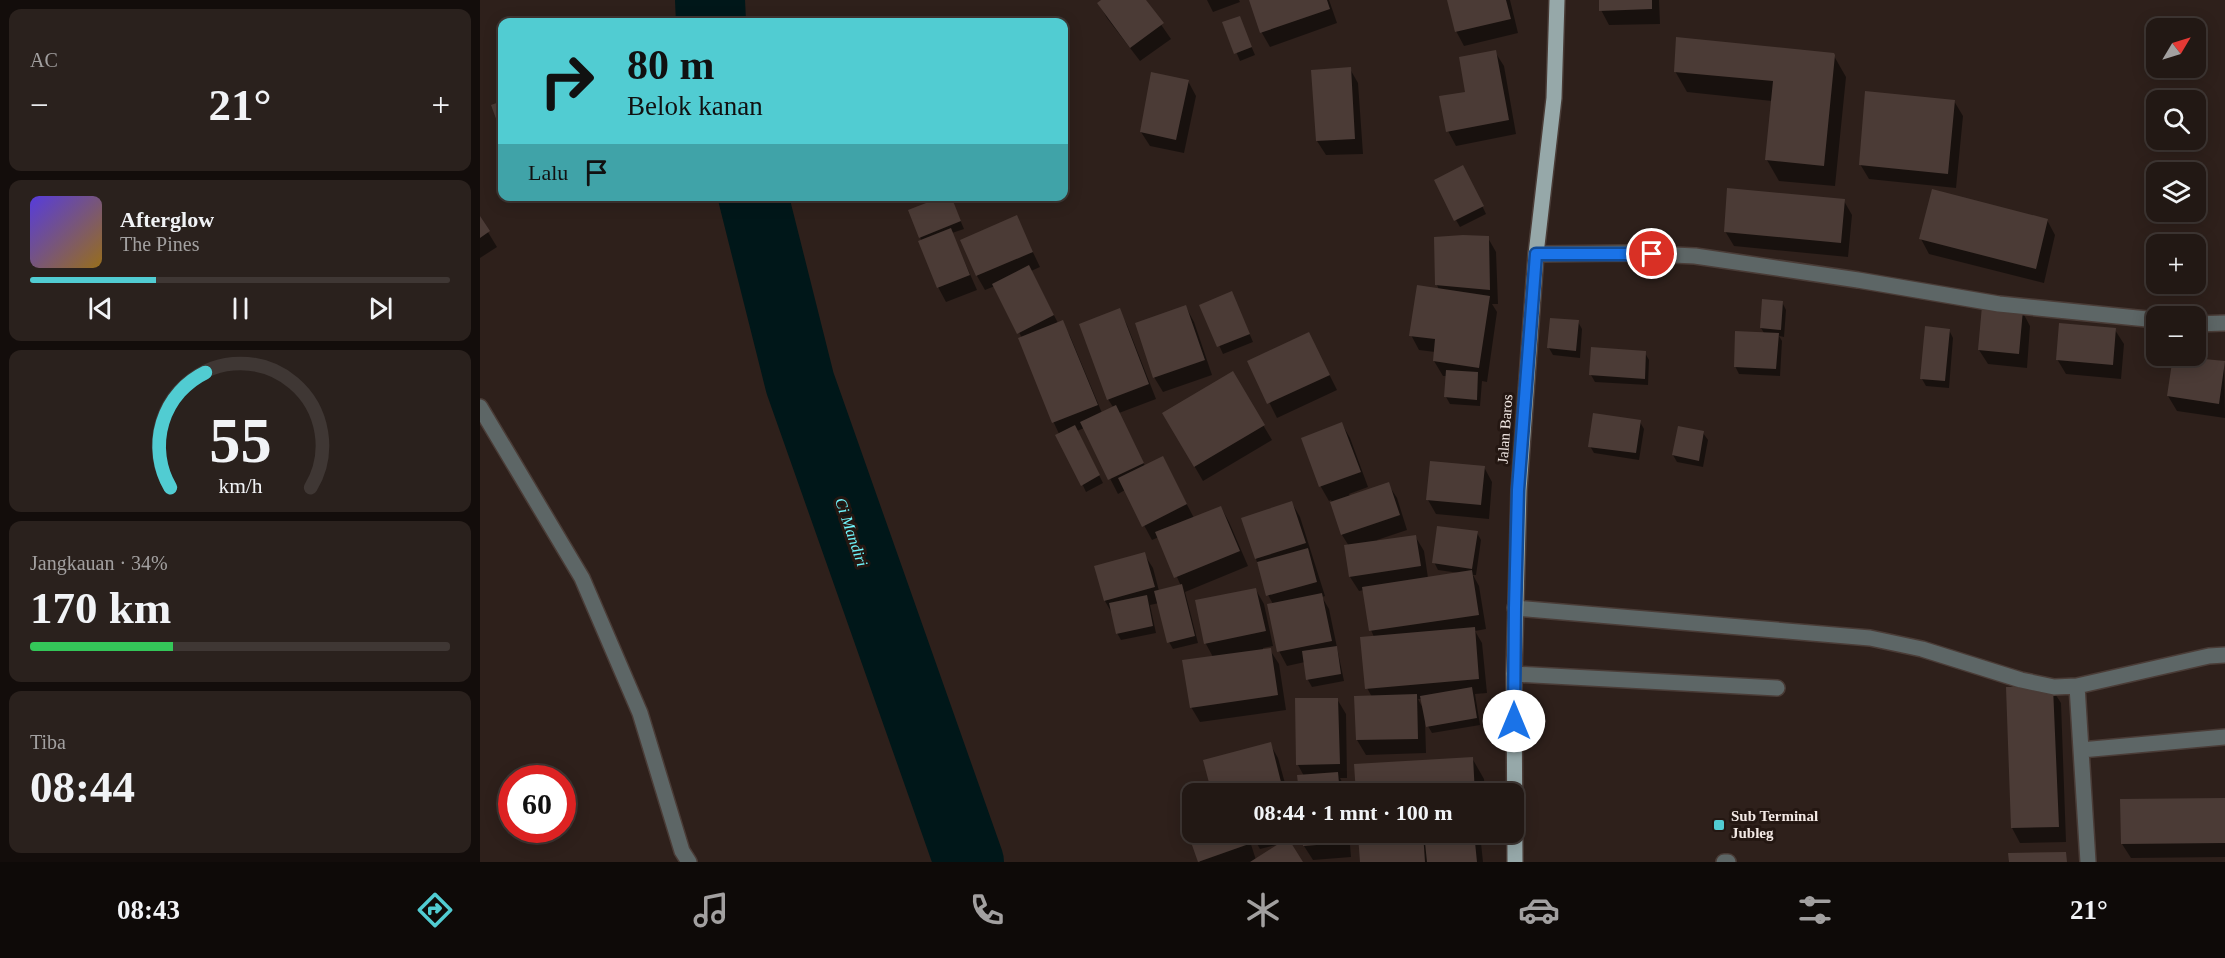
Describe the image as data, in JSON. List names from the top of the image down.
{
  "streets": {
    "main road": ["Jalan Baros"]
  },
  "water": ["Ci Mandiri"],
  "places": {
    "transit": ["Sub Terminal Jubleg"]
  },
  "north": "top right",
  "page": {
    "tile": [
      "AC",
      ["Jangkauan · 34%", "170 km"],
      ["Tiba", "08:44"]
    ],
    "map_buttons": ["+", "−"],
    "turn": ["80 m", "Belok kanan"],
    "heat": ["−", "21°", "+"],
    "then": "Lalu",
    "song": ["Afterglow", "The Pines"],
    "limit": "60",
    "trip": "08:44 · 1 mnt · 100 m",
    "tabs": ["08:43", "21°"],
    "gauge": ["55", "km/h"]
  }
}
